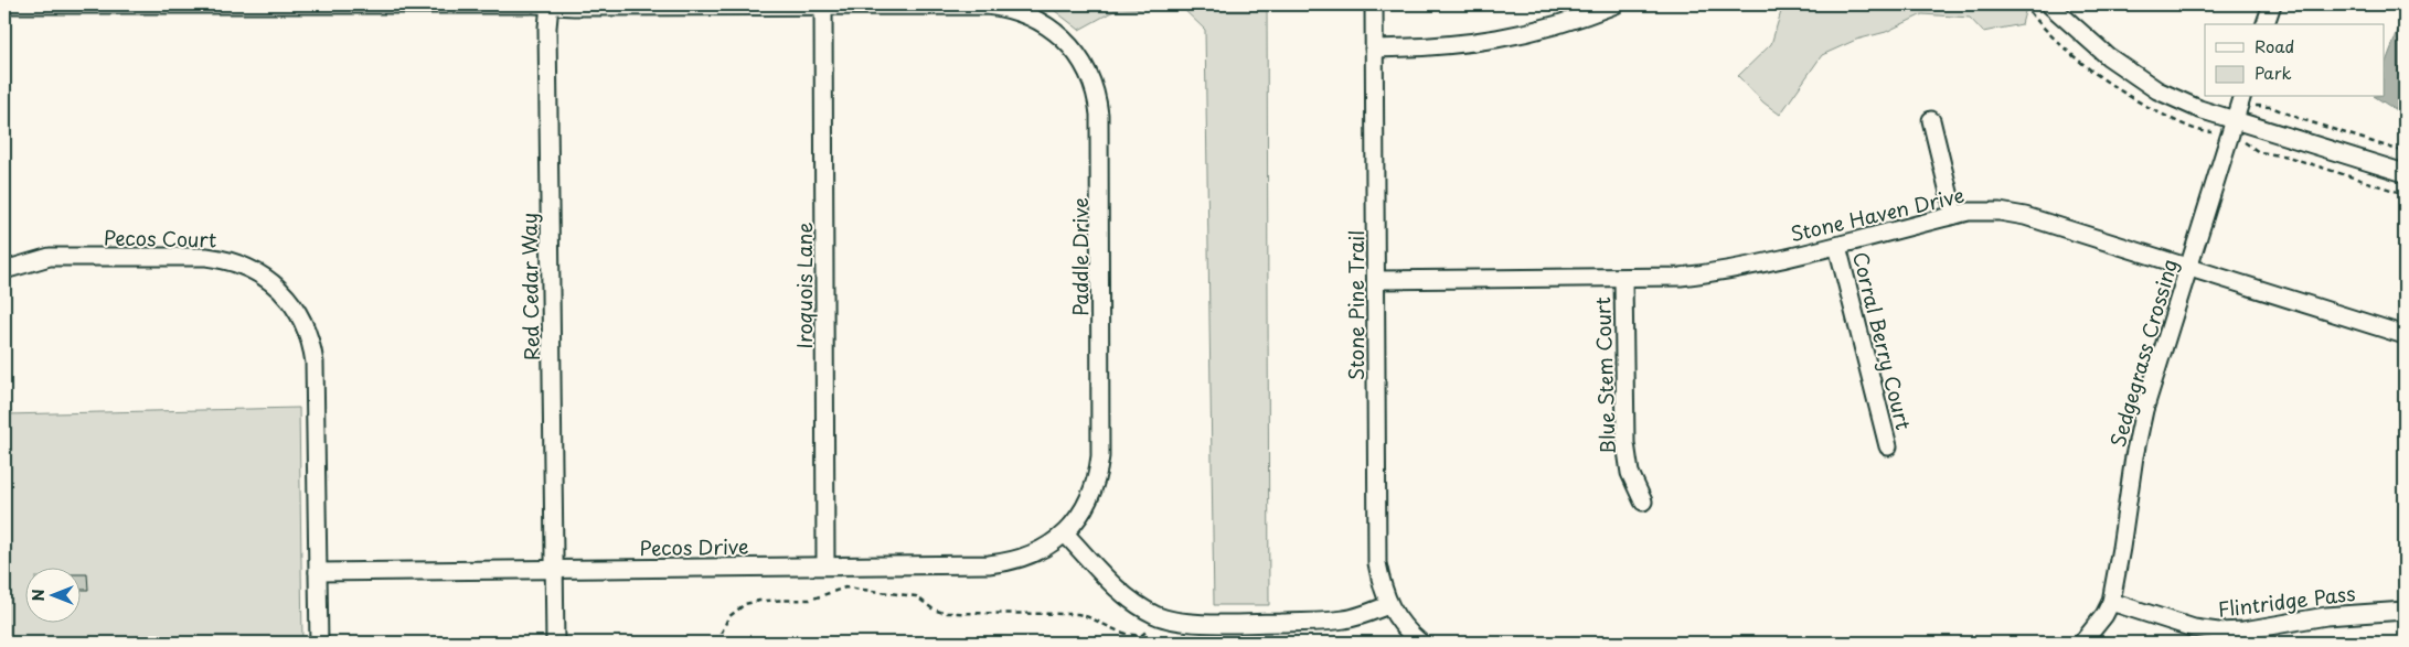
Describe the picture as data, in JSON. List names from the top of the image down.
{
  "streets": {
    "street": [
      "Stone Haven Drive",
      "Pecos Court",
      "Paddle Drive",
      "Iroquois Lane",
      "Red Cedar Way",
      "Stone Pine Trail",
      "Corral Berry Court",
      "Sedgegrass Crossing",
      "Blue Stem Court",
      "Pecos Drive",
      "Flintridge Pass"
    ]
  },
  "crossings": [
    ["Stone Haven Drive", "Stone Pine Trail"],
    ["Stone Haven Drive", "Corral Berry Court"],
    ["Stone Haven Drive", "Sedgegrass Crossing"],
    ["Stone Haven Drive", "Blue Stem Court"],
    ["Pecos Court", "Pecos Drive"],
    ["Paddle Drive", "Iroquois Lane"],
    ["Paddle Drive", "Red Cedar Way"],
    ["Paddle Drive", "Pecos Drive"],
    ["Iroquois Lane", "Pecos Drive"],
    ["Red Cedar Way", "Pecos Drive"],
    ["Sedgegrass Crossing", "Flintridge Pass"]
  ],
  "legend": ["Road", "Park"],
  "north": "left"
}
